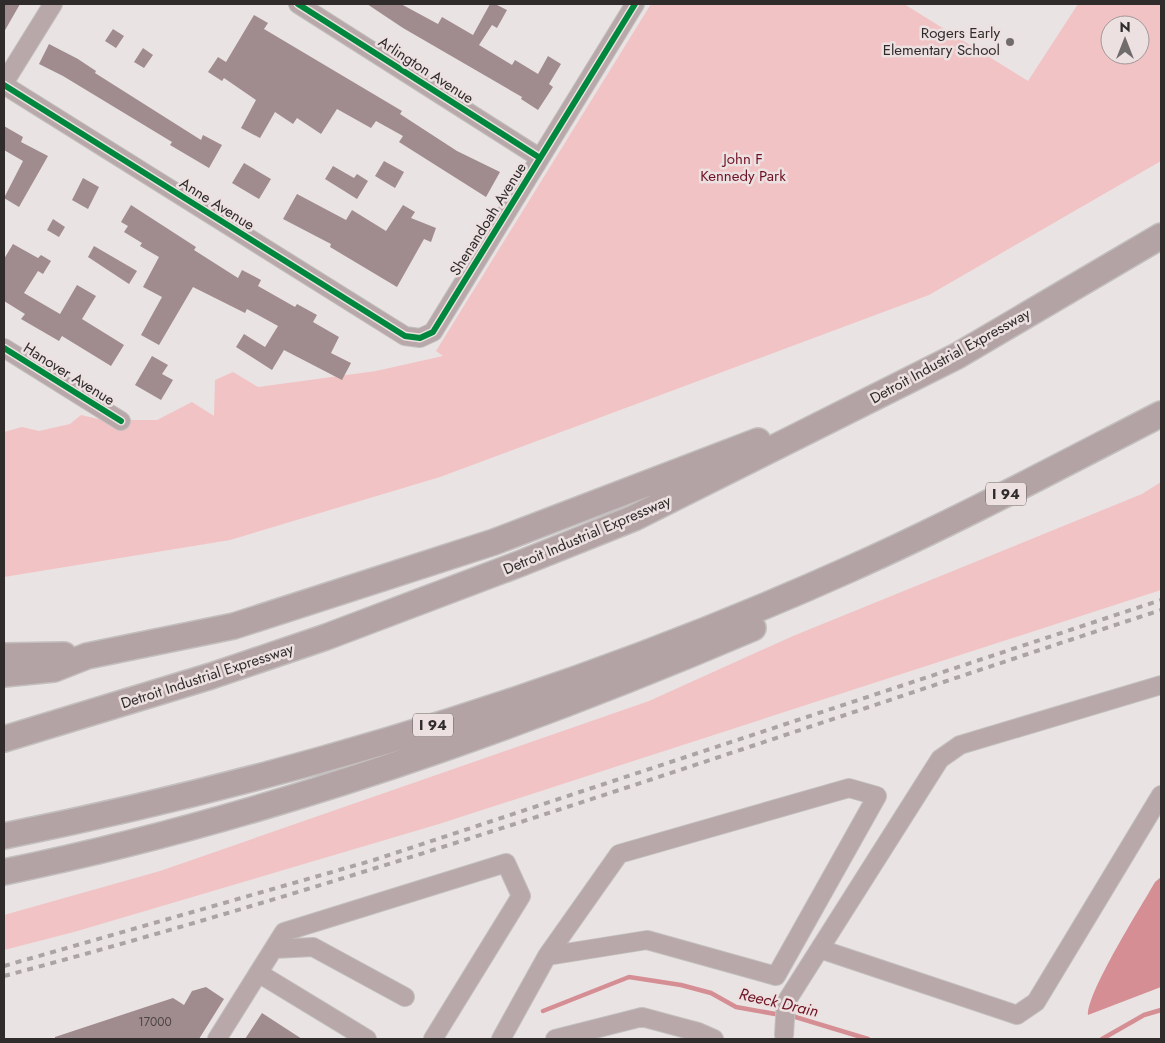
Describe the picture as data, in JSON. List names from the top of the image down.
{
  "streets": {
    "highway": ["Detroit Industrial Expressway", "I 94"],
    "street": [
      "Arlington Avenue",
      "Anne Avenue",
      "Shenandoah Avenue",
      "Hanover Avenue"
    ]
  },
  "crossings": [
    ["Arlington Avenue", "Shenandoah Avenue"],
    ["Anne Avenue", "Shenandoah Avenue"]
  ],
  "water": ["Reeck Drain"],
  "parks": ["John F Kennedy Park"],
  "places": ["Rogers Early Elementary School"],
  "house_numbers": ["17000"],
  "north": "top"
}
